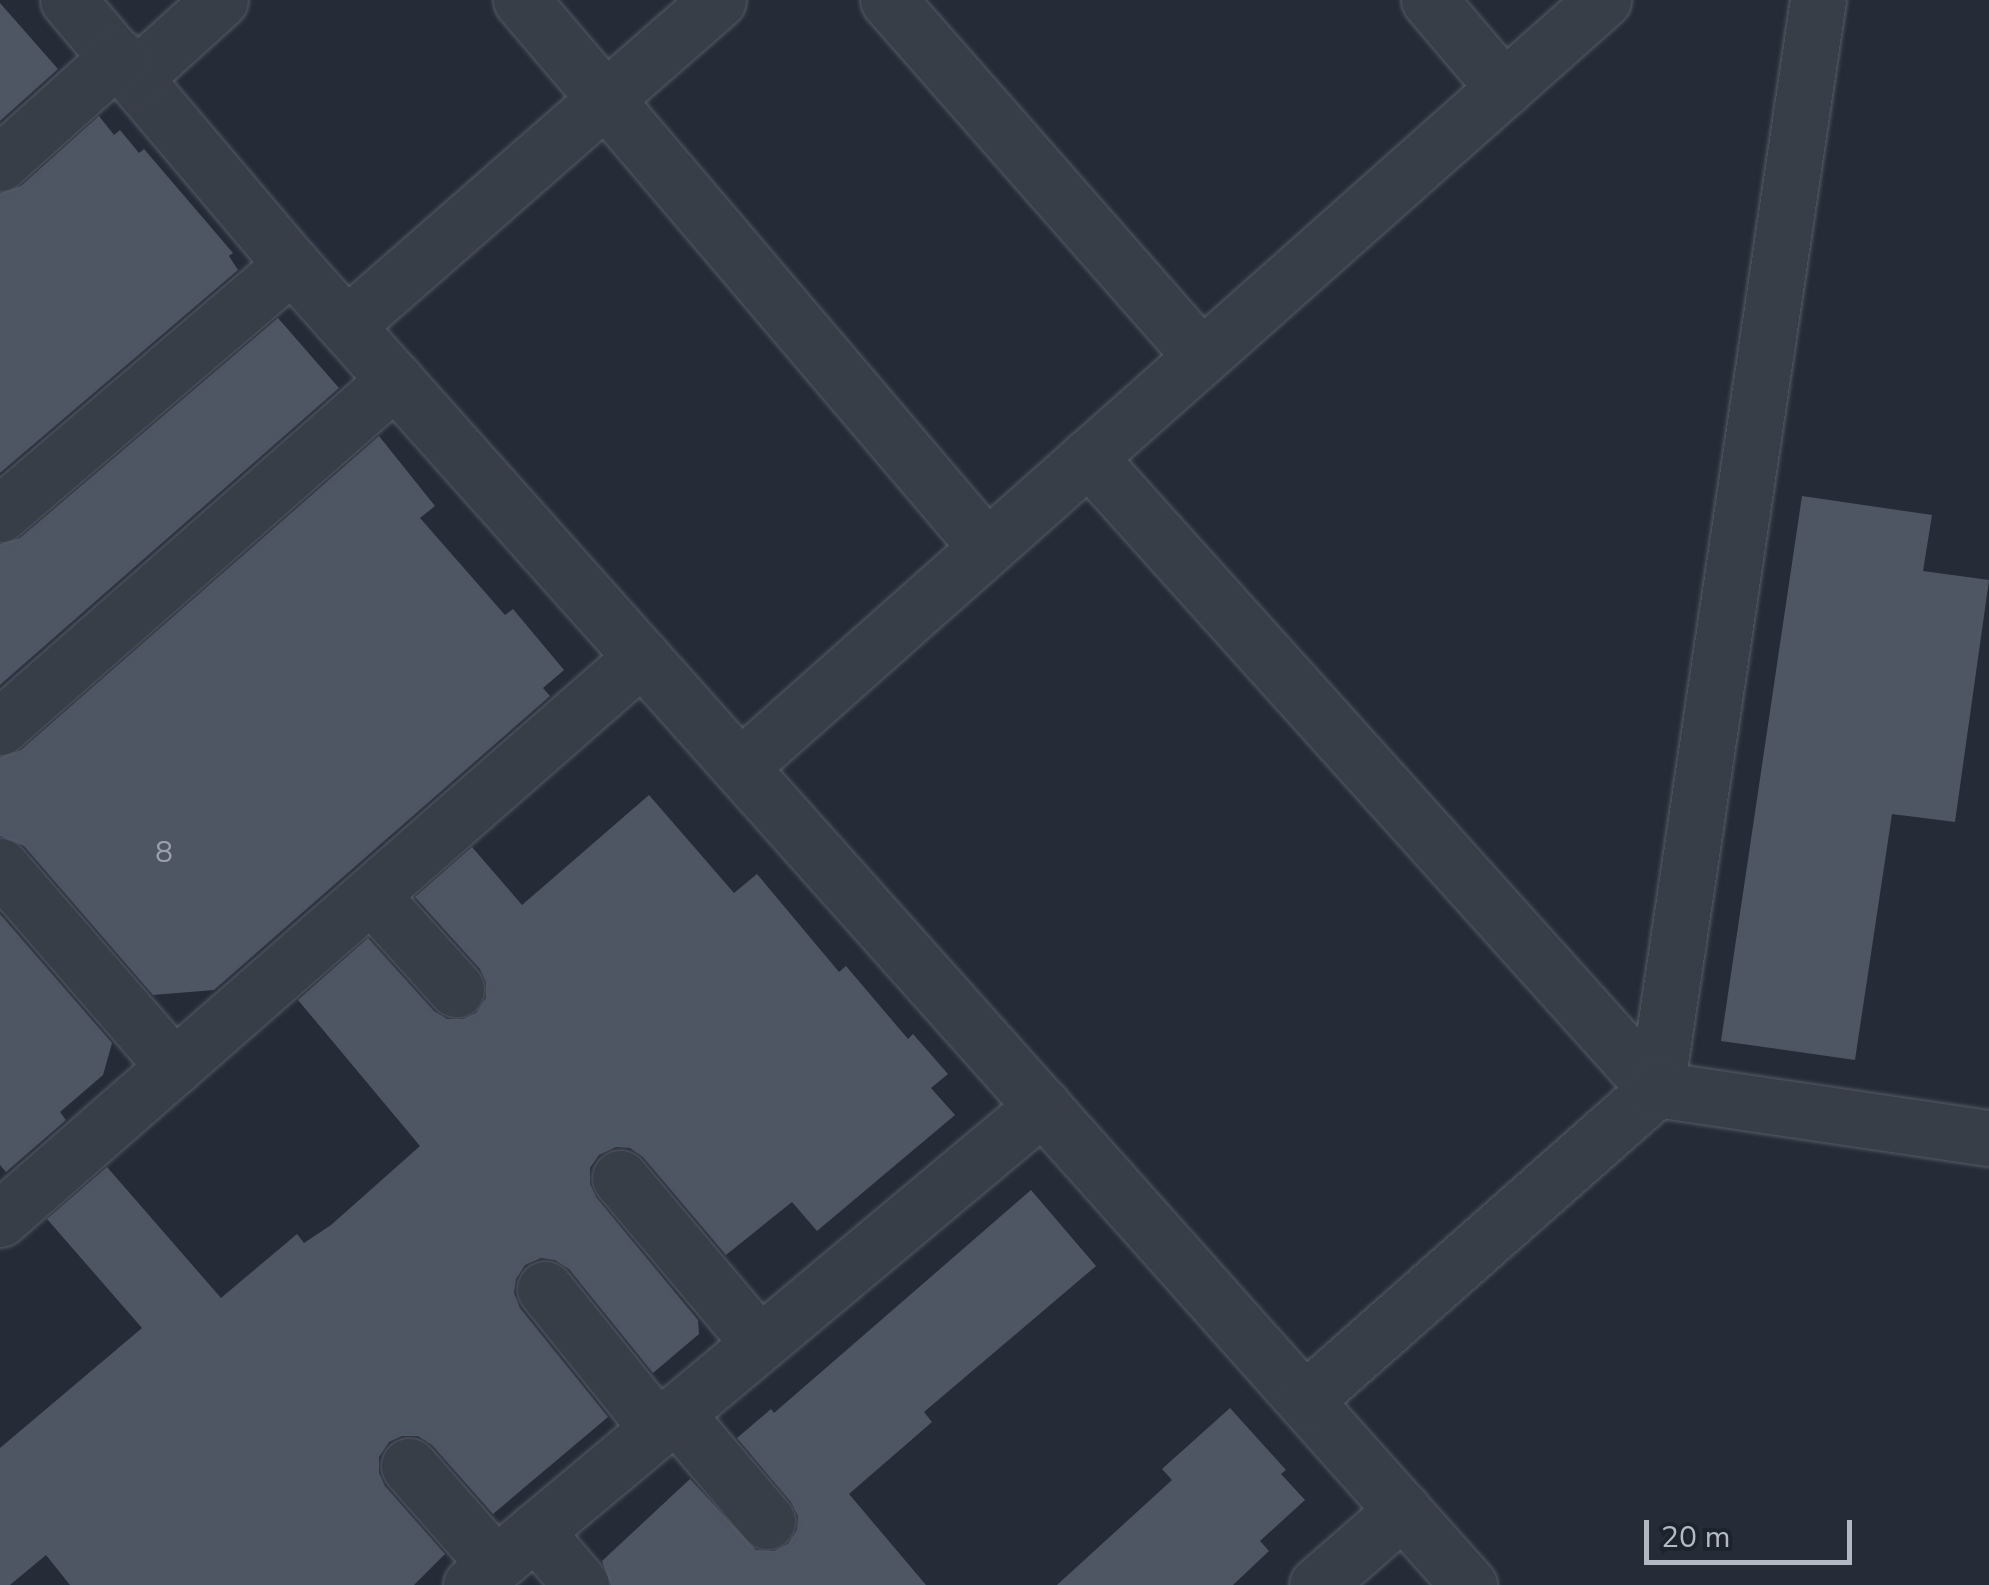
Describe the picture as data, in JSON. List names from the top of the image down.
{
  "house_numbers": ["8"],
  "scale_bar": "20 m"
}
